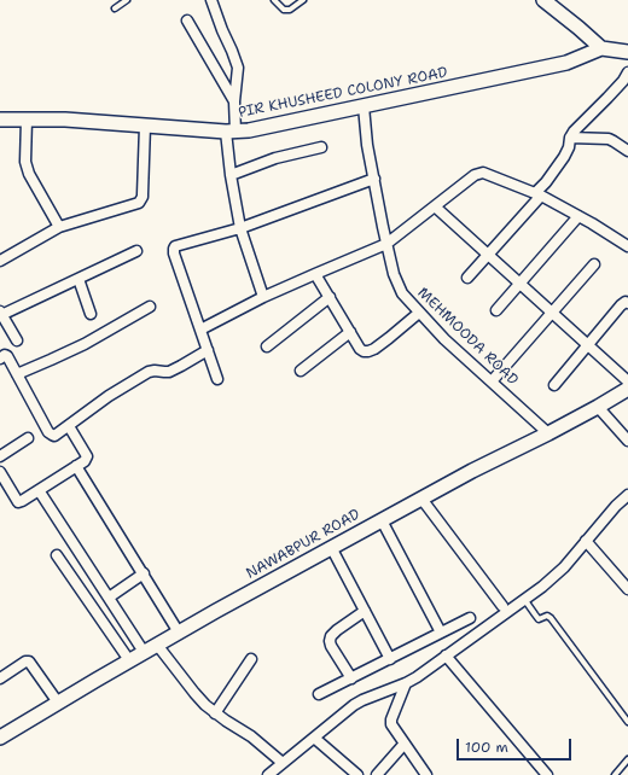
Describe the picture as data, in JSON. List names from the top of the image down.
{
  "streets": {
    "street": ["PIR KHUSHEED COLONY ROAD", "MEHMOODA ROAD", "NAWABPUR ROAD"]
  },
  "crossings": [
    ["PIR KHUSHEED COLONY ROAD", "MEHMOODA ROAD"],
    ["MEHMOODA ROAD", "NAWABPUR ROAD"]
  ],
  "scale_bar": "100 m"
}
